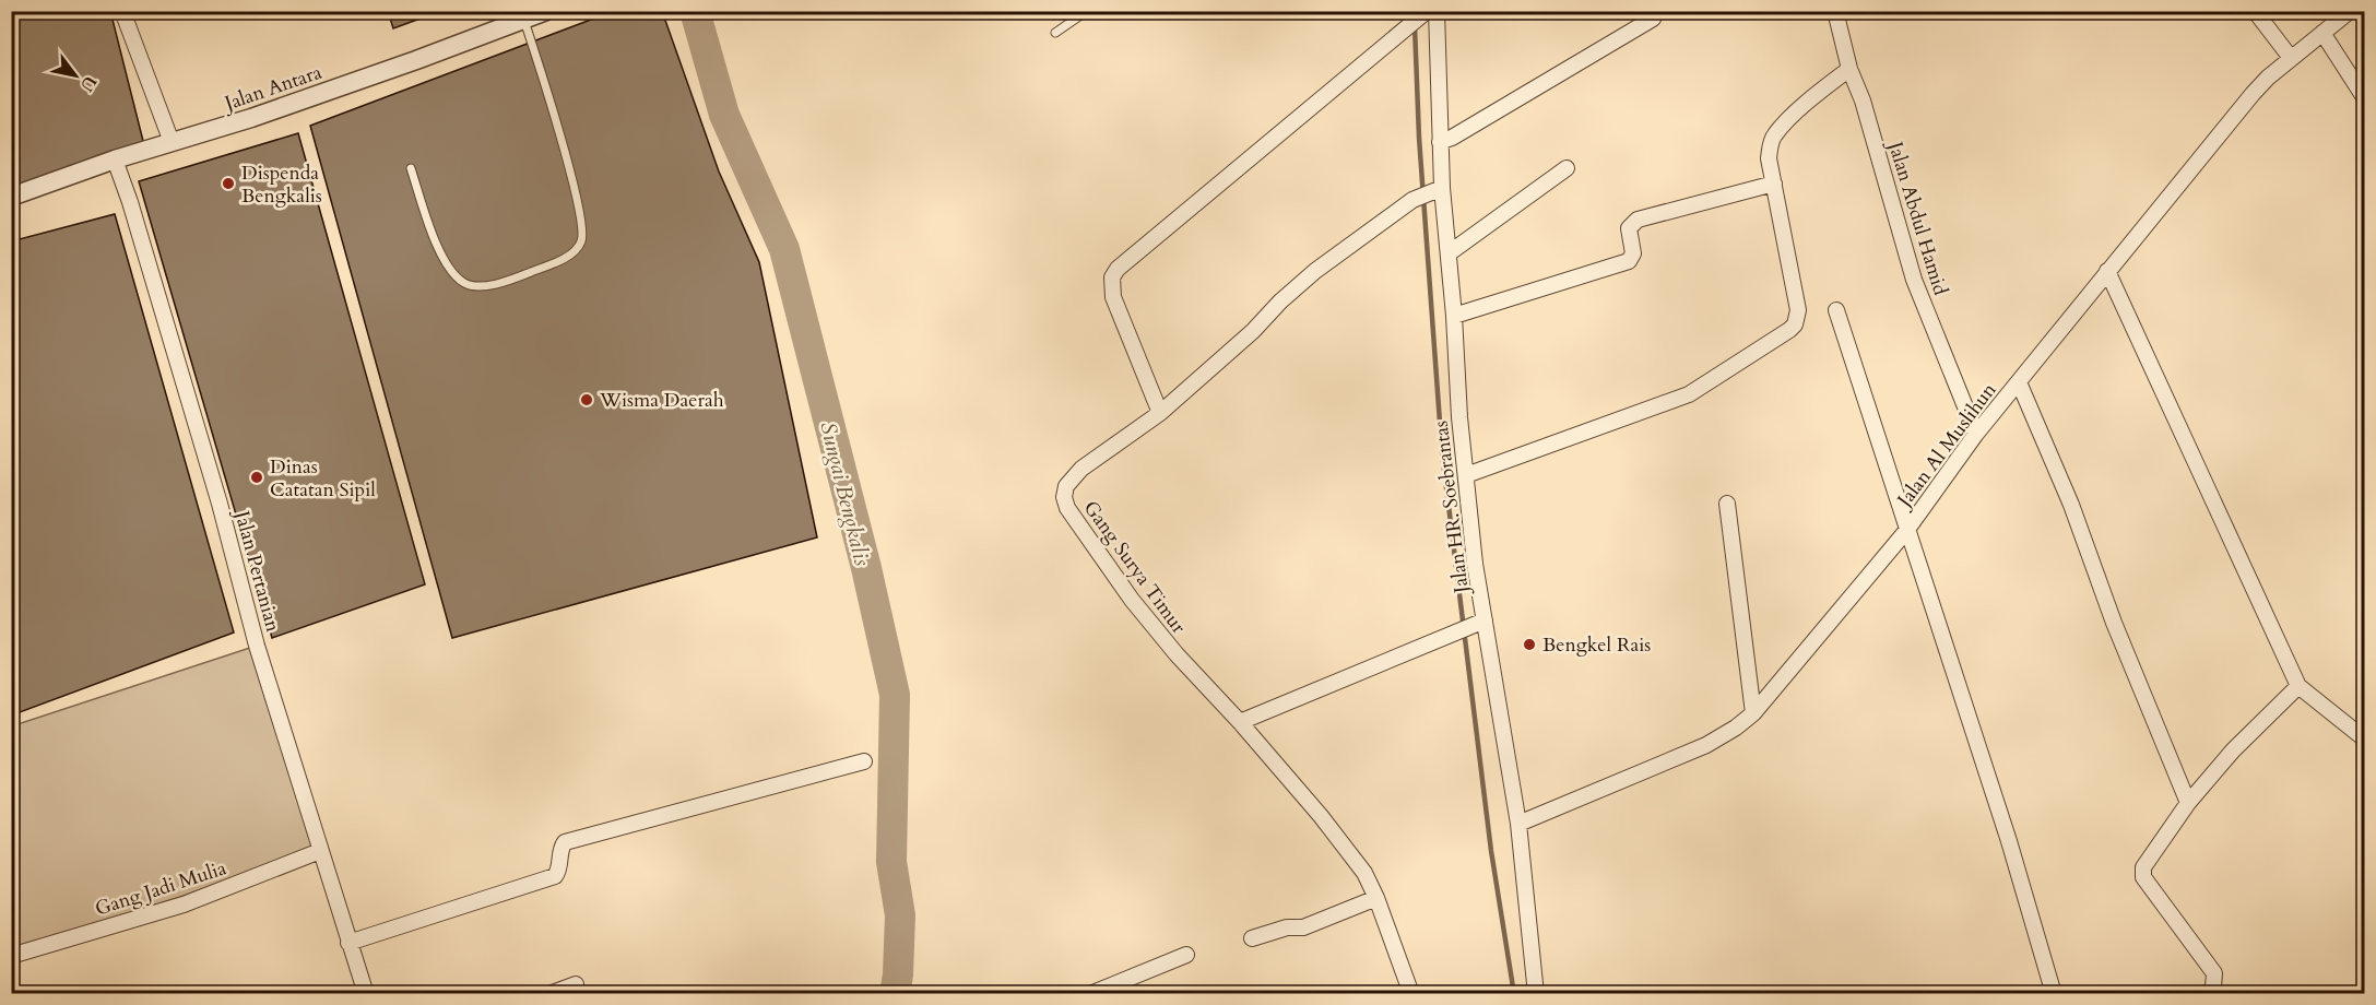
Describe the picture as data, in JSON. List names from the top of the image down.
{
  "streets": {
    "street": [
      "Jalan Antara",
      "Jalan Abdul Hamid",
      "Jalan Al Muslihun",
      "Jalan HR. Soebrantas",
      "Gang Surya Timur",
      "Jalan Pertanian",
      "Gang Jadi Mulia"
    ]
  },
  "crossings": [
    ["Jalan Antara", "Jalan Pertanian"],
    ["Jalan Abdul Hamid", "Jalan Al Muslihun"],
    ["Jalan Al Muslihun", "Jalan HR. Soebrantas"],
    ["Jalan HR. Soebrantas", "Gang Surya Timur"],
    ["Jalan Pertanian", "Gang Jadi Mulia"]
  ],
  "water": ["Sungai Bengkalis"],
  "places": [
    "Dispenda Bengkalis",
    "Wisma Daerah",
    "Dinas Catatan Sipil",
    "Bengkel Rais"
  ],
  "north": "bottom right"
}
